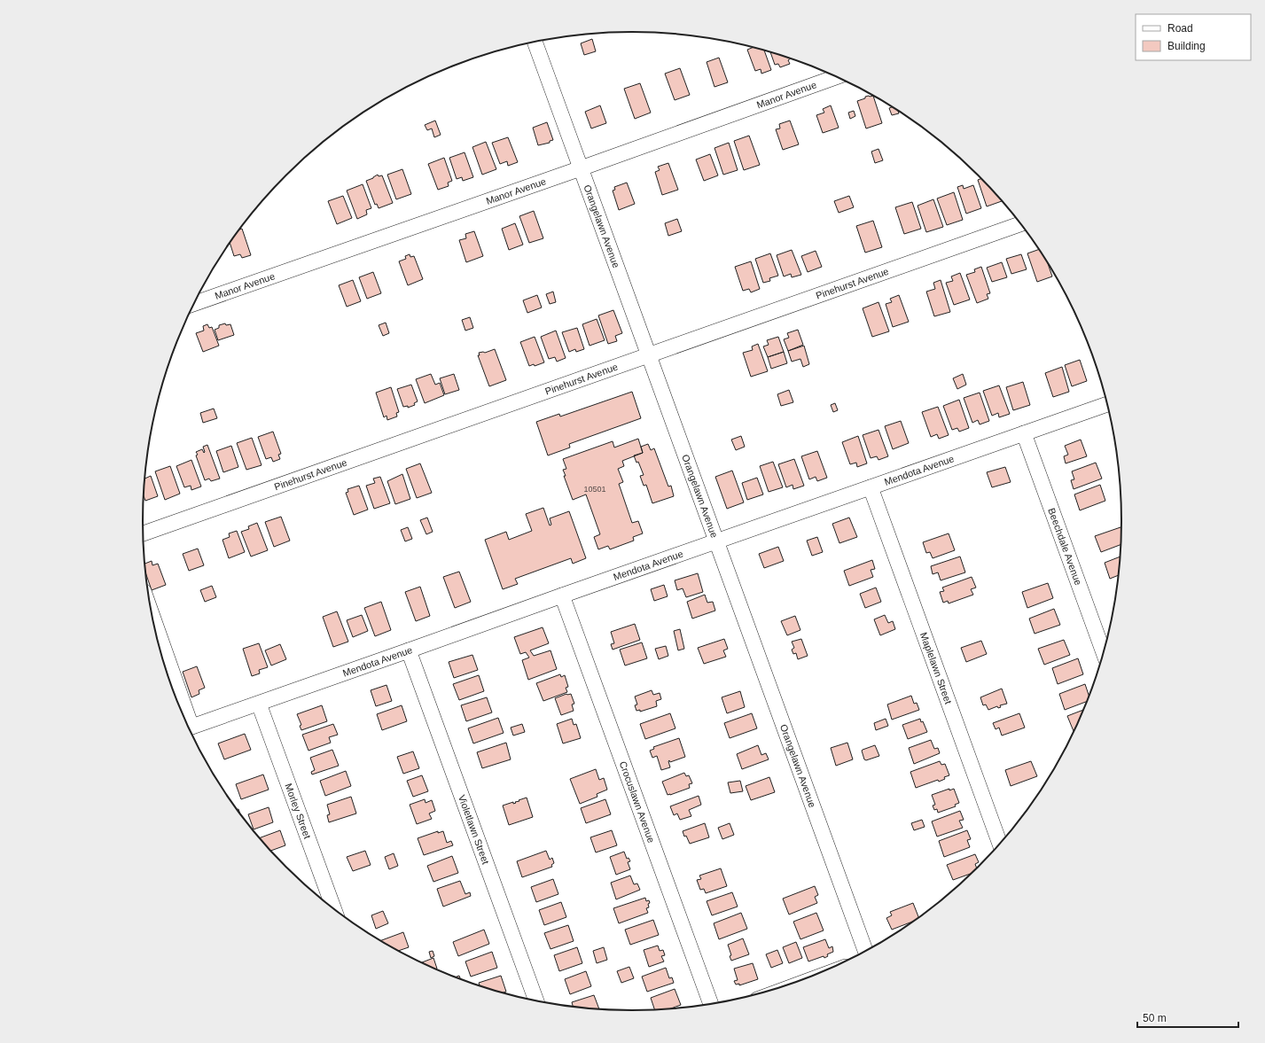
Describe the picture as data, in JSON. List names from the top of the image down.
{
  "streets": {
    "street": [
      "Manor Avenue",
      "Orangelawn Avenue",
      "Pinehurst Avenue",
      "Mendota Avenue",
      "Beechdale Avenue",
      "Maplelawn Street",
      "Crocuslawn Avenue",
      "Morley Street",
      "Violetlawn Street"
    ]
  },
  "crossings": [
    ["Manor Avenue", "Orangelawn Avenue"],
    ["Orangelawn Avenue", "Pinehurst Avenue"],
    ["Orangelawn Avenue", "Mendota Avenue"],
    ["Mendota Avenue", "Beechdale Avenue"],
    ["Mendota Avenue", "Maplelawn Street"],
    ["Mendota Avenue", "Crocuslawn Avenue"],
    ["Mendota Avenue", "Morley Street"],
    ["Mendota Avenue", "Violetlawn Street"]
  ],
  "house_numbers": ["10501"],
  "legend": ["Road", "Building"],
  "scale_bar": "50 m"
}
